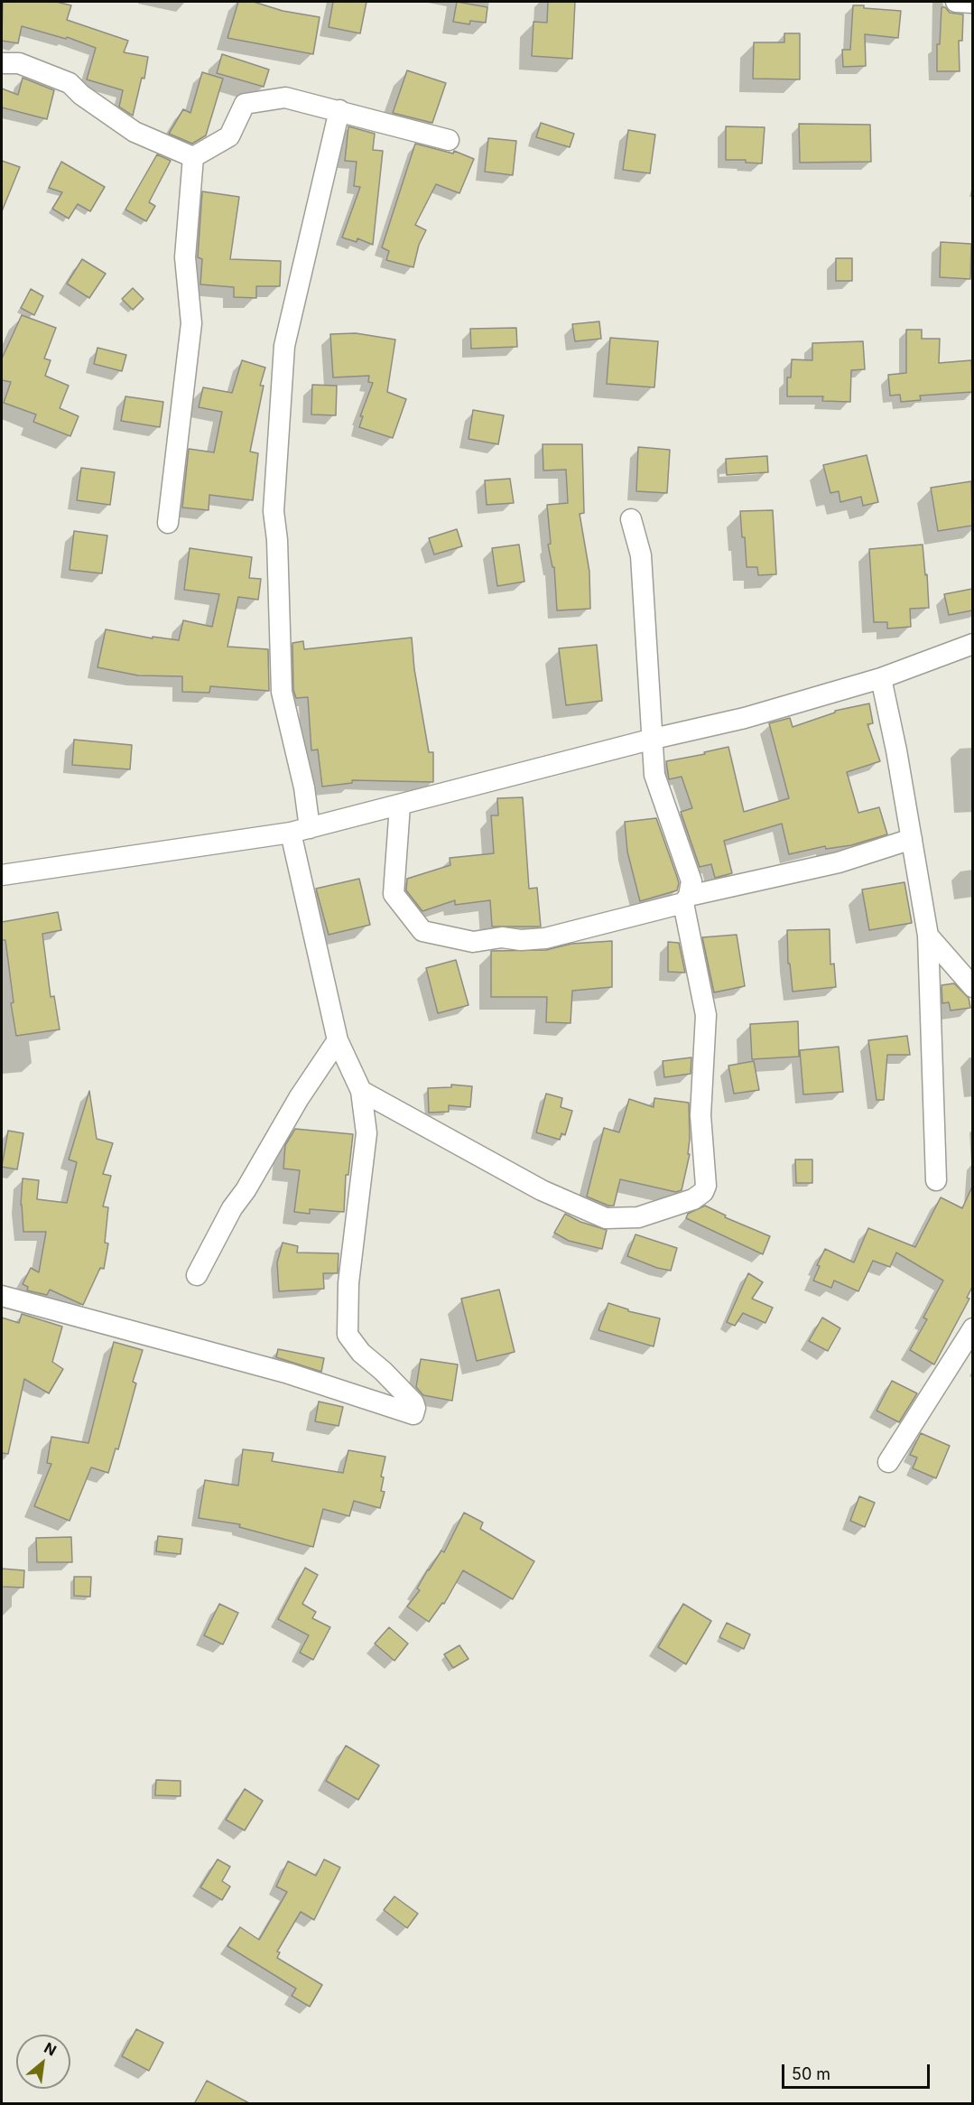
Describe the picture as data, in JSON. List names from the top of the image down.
{
  "scale_bar": "50 m",
  "north": "top right"
}
